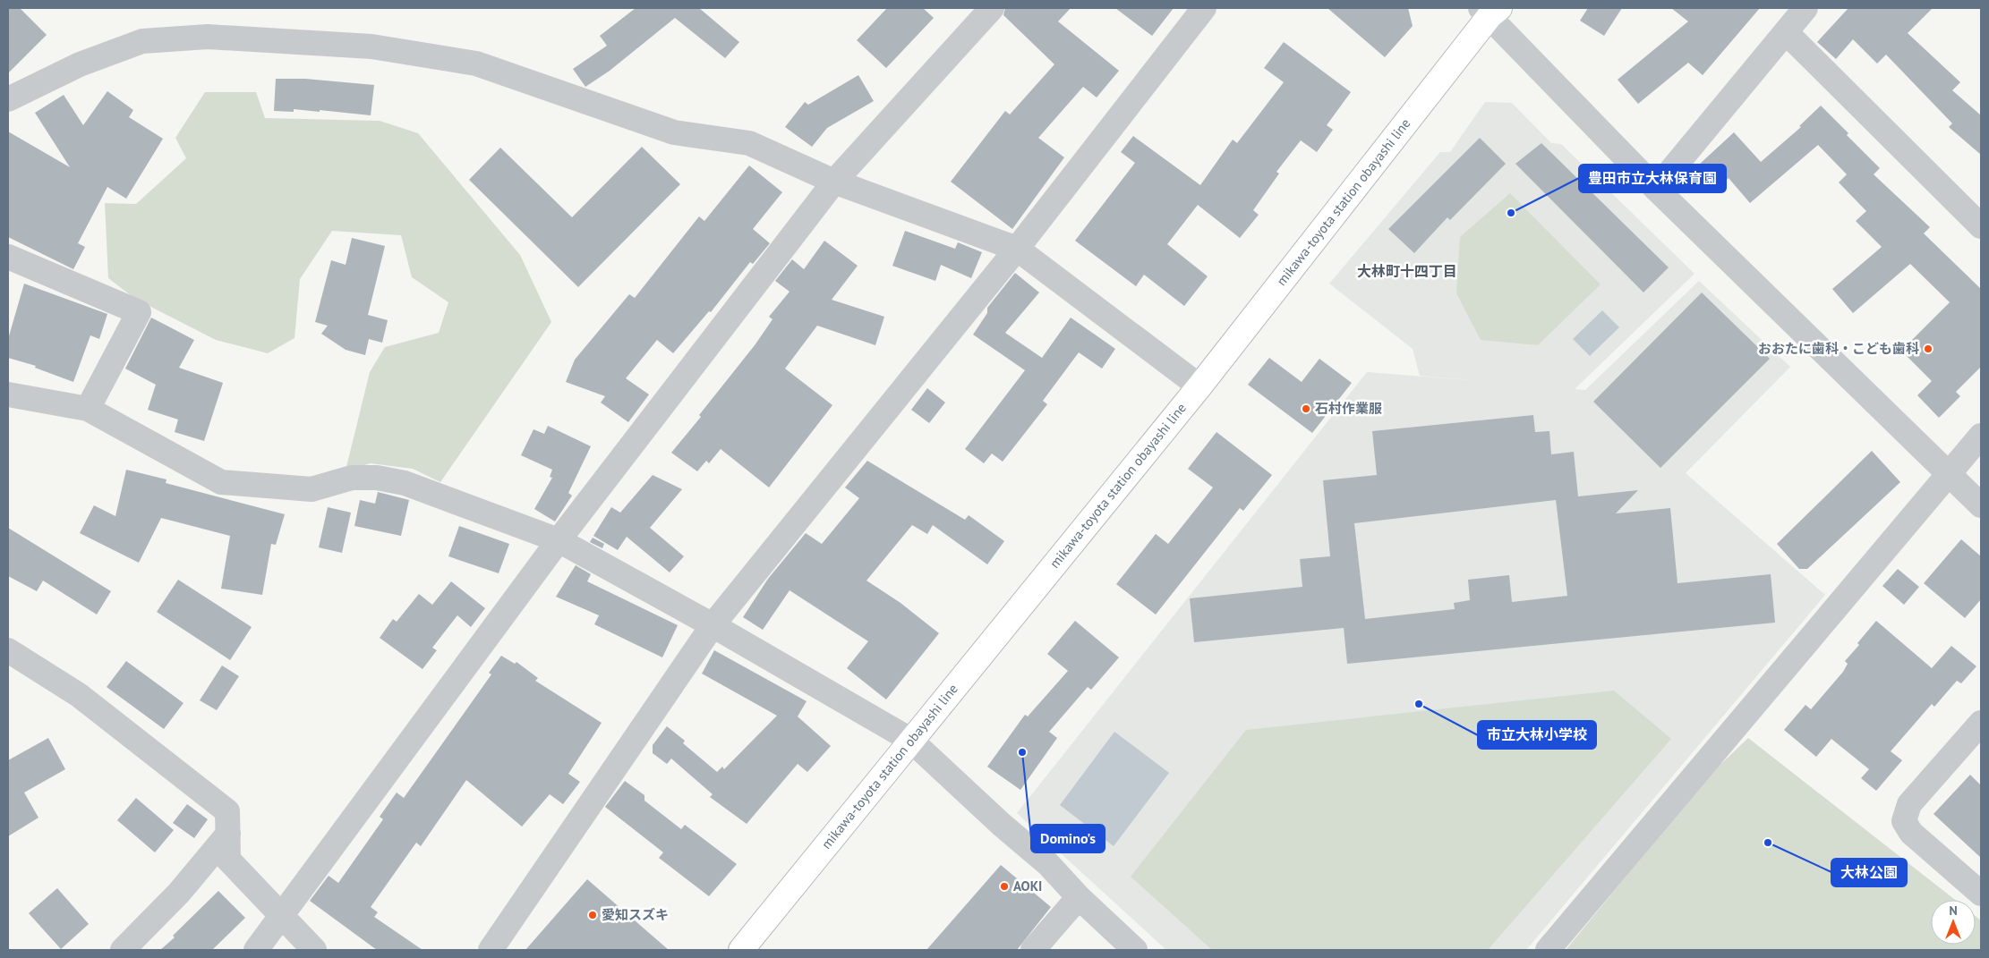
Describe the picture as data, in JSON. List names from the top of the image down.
{
  "streets": {
    "main road": ["mikawa-toyota station obayashi line"]
  },
  "districts": ["大林町十四丁目"],
  "places": [
    "豊田市立大林保育園",
    "おおたに歯科・こども歯科",
    "石村作業服",
    "市立大林小学校",
    "Domino's",
    "大林公園",
    "AOKI",
    "愛知スズキ"
  ],
  "north": "top"
}
